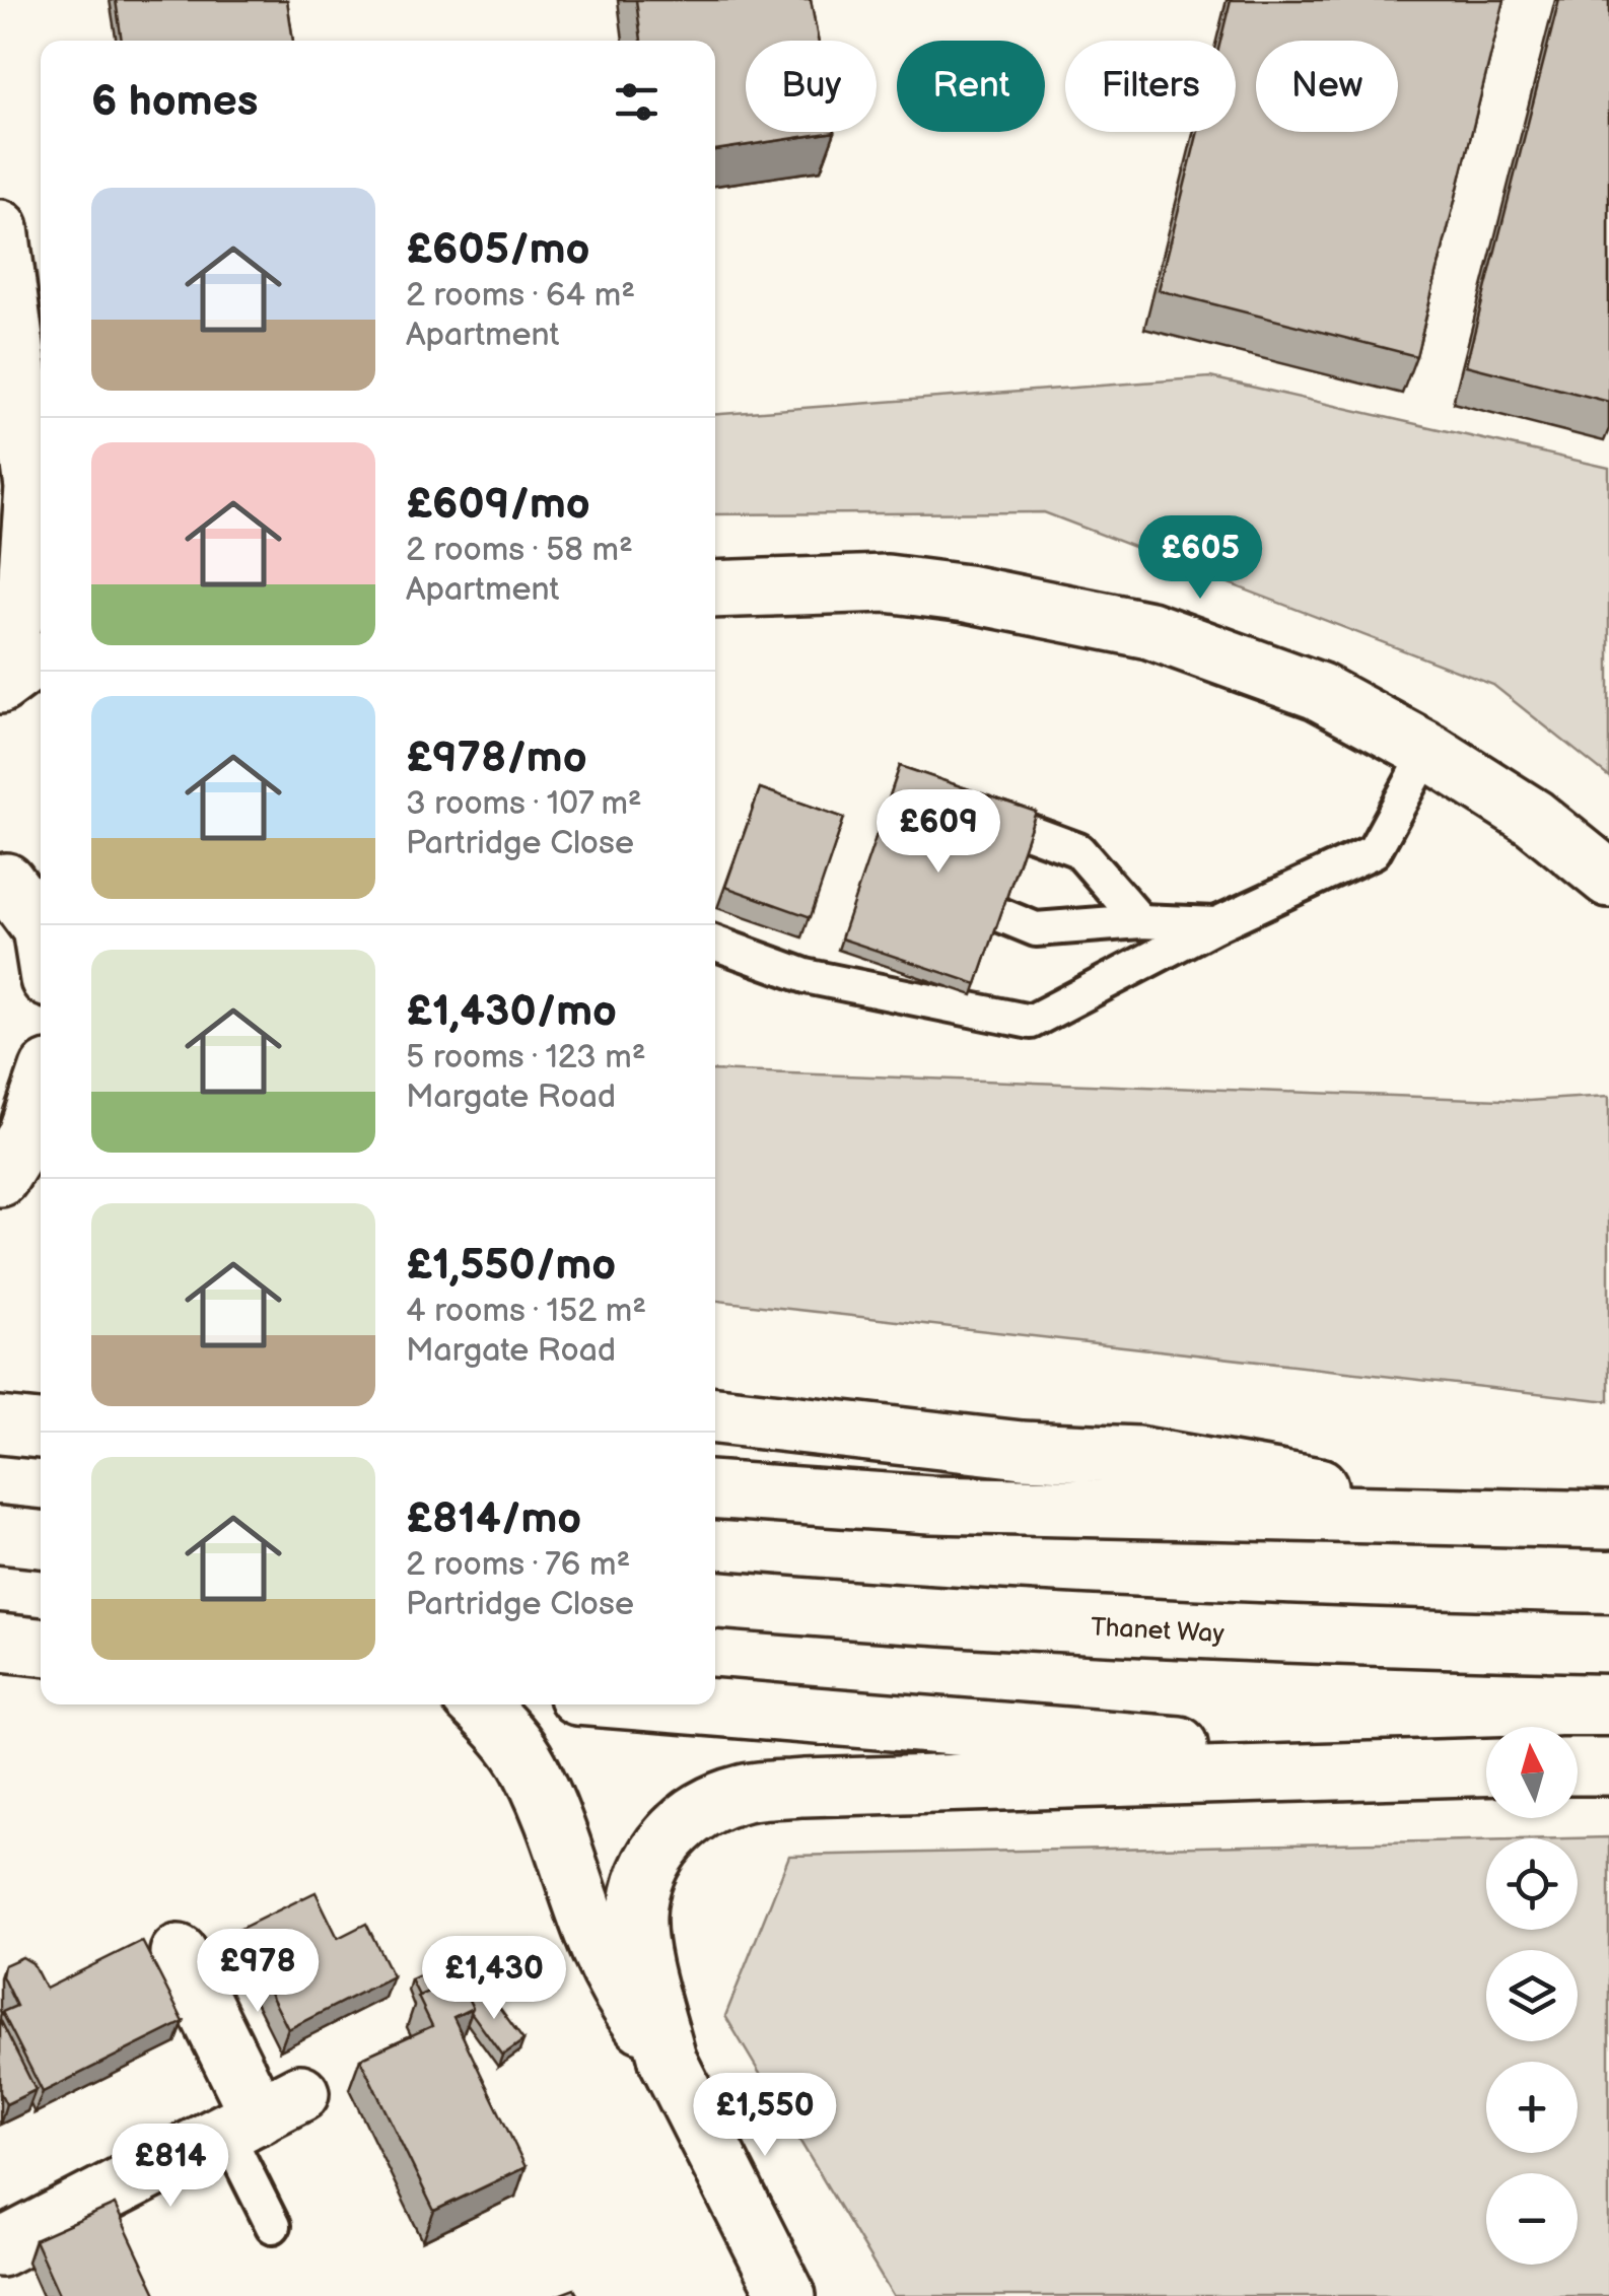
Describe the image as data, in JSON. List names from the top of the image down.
{
  "streets": {
    "main road": ["Thanet Way"]
  },
  "north": "top",
  "page": {
    "chip": [
      "Buy",
      "Rent",
      "Filters",
      "New"
    ],
    "heading": "6 homes",
    "list": [
      {
        "name": "£605/mo",
        "note": "2 rooms · 64 m² · Apartment"
      },
      {
        "name": "£609/mo",
        "note": "2 rooms · 58 m² · Apartment"
      },
      {
        "name": "£978/mo",
        "note": "3 rooms · 107 m² · Partridge Close"
      },
      {
        "name": "£1,430/mo",
        "note": "5 rooms · 123 m² · Margate Road"
      },
      {
        "name": "£1,550/mo",
        "note": "4 rooms · 152 m² · Margate Road"
      },
      {
        "name": "£814/mo",
        "note": "2 rooms · 76 m² · Partridge Close"
      }
    ],
    "price": [
      "£605",
      "£609",
      "£978",
      "£1,430",
      "£1,550",
      "£814"
    ],
    "map_buttons": ["+", "−"]
  }
}
